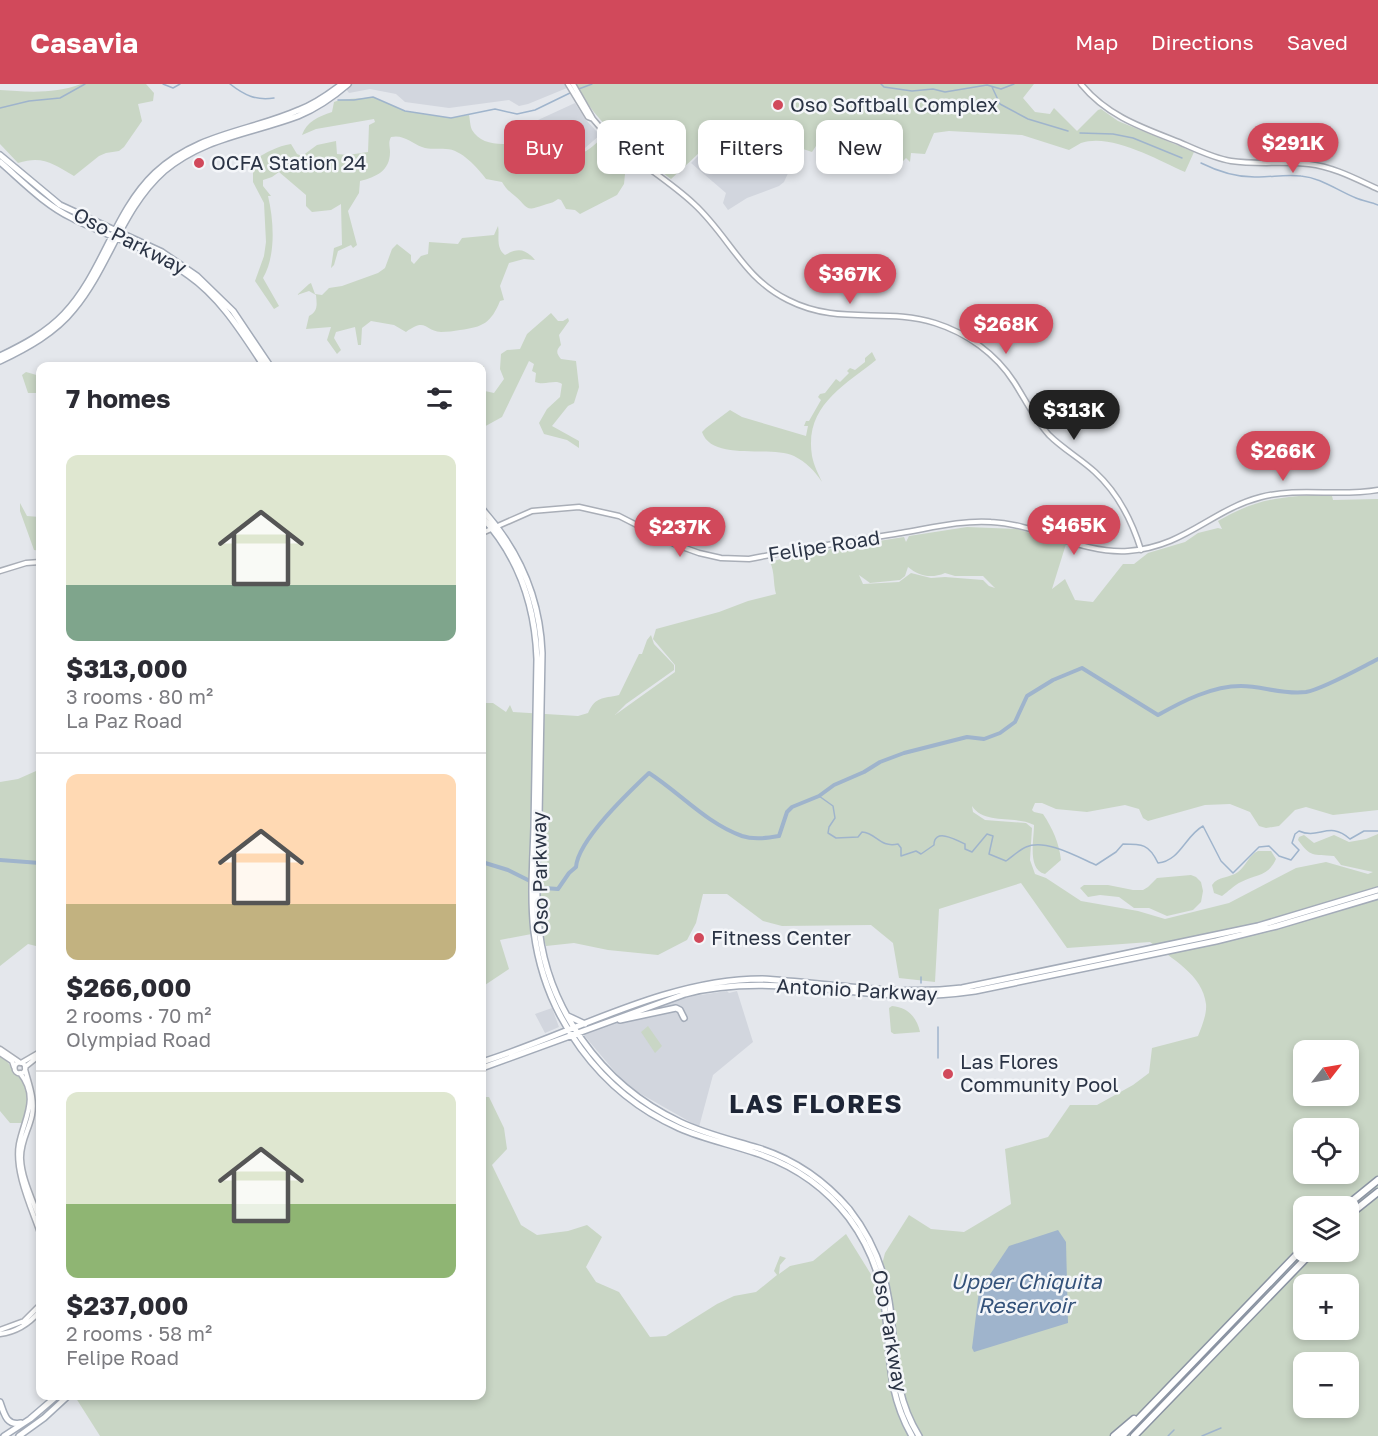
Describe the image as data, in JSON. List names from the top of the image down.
{
  "streets": {
    "main road": ["Oso Parkway", "Felipe Road", "Antonio Parkway"]
  },
  "crossings": [
    ["Oso Parkway", "Felipe Road"],
    ["Oso Parkway", "Antonio Parkway"]
  ],
  "districts": ["LAS FLORES"],
  "water": ["Upper Chiquita Reservoir"],
  "places": [
    "Oso Softball Complex",
    "OCFA Station 24",
    "Fitness Center",
    "Las Flores Community Pool"
  ],
  "north": "top right",
  "page": {
    "header": "Casavia",
    "nav": ["Map", "Directions", "Saved"],
    "chip": [
      "Buy",
      "Rent",
      "Filters",
      "New"
    ],
    "price": [
      "$291K",
      "$367K",
      "$268K",
      "$313K",
      "$266K",
      "$465K",
      "$237K"
    ],
    "heading": "7 homes",
    "list": [
      {
        "name": "$313,000",
        "note": "3 rooms · 80 m² · La Paz Road"
      },
      {
        "name": "$266,000",
        "note": "2 rooms · 70 m² · Olympiad Road"
      },
      {
        "name": "$237,000",
        "note": "2 rooms · 58 m² · Felipe Road"
      }
    ],
    "map_buttons": ["+", "−"]
  }
}
